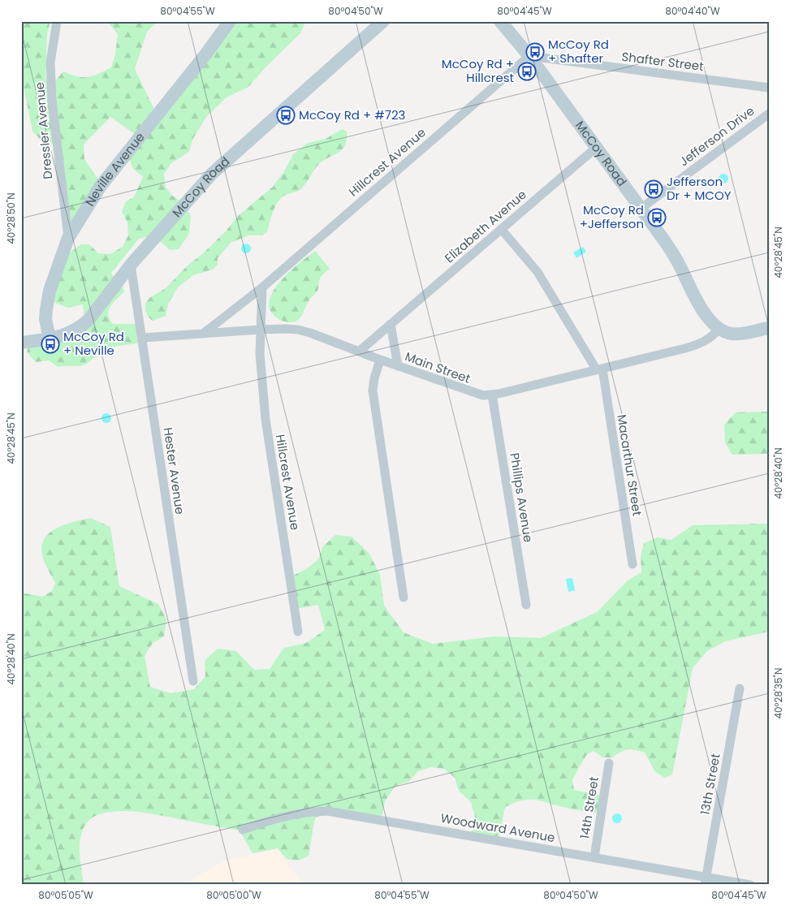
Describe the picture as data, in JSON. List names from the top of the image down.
{
  "streets": {
    "street": [
      "Shafter Street",
      "Dressler Avenue",
      "Jefferson Drive",
      "McCoy Road",
      "Hillcrest Avenue",
      "Neville Avenue",
      "Elizabeth Avenue",
      "Main Street",
      "Macarthur Street",
      "Hester Avenue",
      "Phillips Avenue",
      "13th Street",
      "14th Street",
      "Woodward Avenue"
    ]
  },
  "crossings": [
    ["Shafter Street", "McCoy Road"],
    ["Shafter Street", "Hillcrest Avenue"],
    ["Dressler Avenue", "Neville Avenue"],
    ["Jefferson Drive", "McCoy Road"],
    ["McCoy Road", "Hillcrest Avenue"],
    ["McCoy Road", "Neville Avenue"],
    ["McCoy Road", "Elizabeth Avenue"],
    ["McCoy Road", "Main Street"],
    ["McCoy Road", "Hester Avenue"],
    ["Hillcrest Avenue", "Main Street"],
    ["Elizabeth Avenue", "Main Street"],
    ["Elizabeth Avenue", "Macarthur Street"],
    ["Main Street", "Macarthur Street"],
    ["Main Street", "Hester Avenue"],
    ["Main Street", "Phillips Avenue"],
    ["13th Street", "Woodward Avenue"],
    ["14th Street", "Woodward Avenue"]
  ],
  "places": {
    "bus stop": [
      "McCoy Rd + Shafter",
      "McCoy Rd + Hillcrest",
      "McCoy Rd + #723",
      "Jefferson Dr + MCOY",
      "McCoy Rd +Jefferson",
      "McCoy Rd + Neville"
    ]
  },
  "coordinates": [
    "80°04'55\"W",
    "80°04'50\"W",
    "80°04'45\"W",
    "80°04'40\"W",
    "40°28'50\"N",
    "40°28'45\"N",
    "40°28'40\"N",
    "40°28'35\"N",
    "80°05'05\"W",
    "80°05'00\"W"
  ]
}
